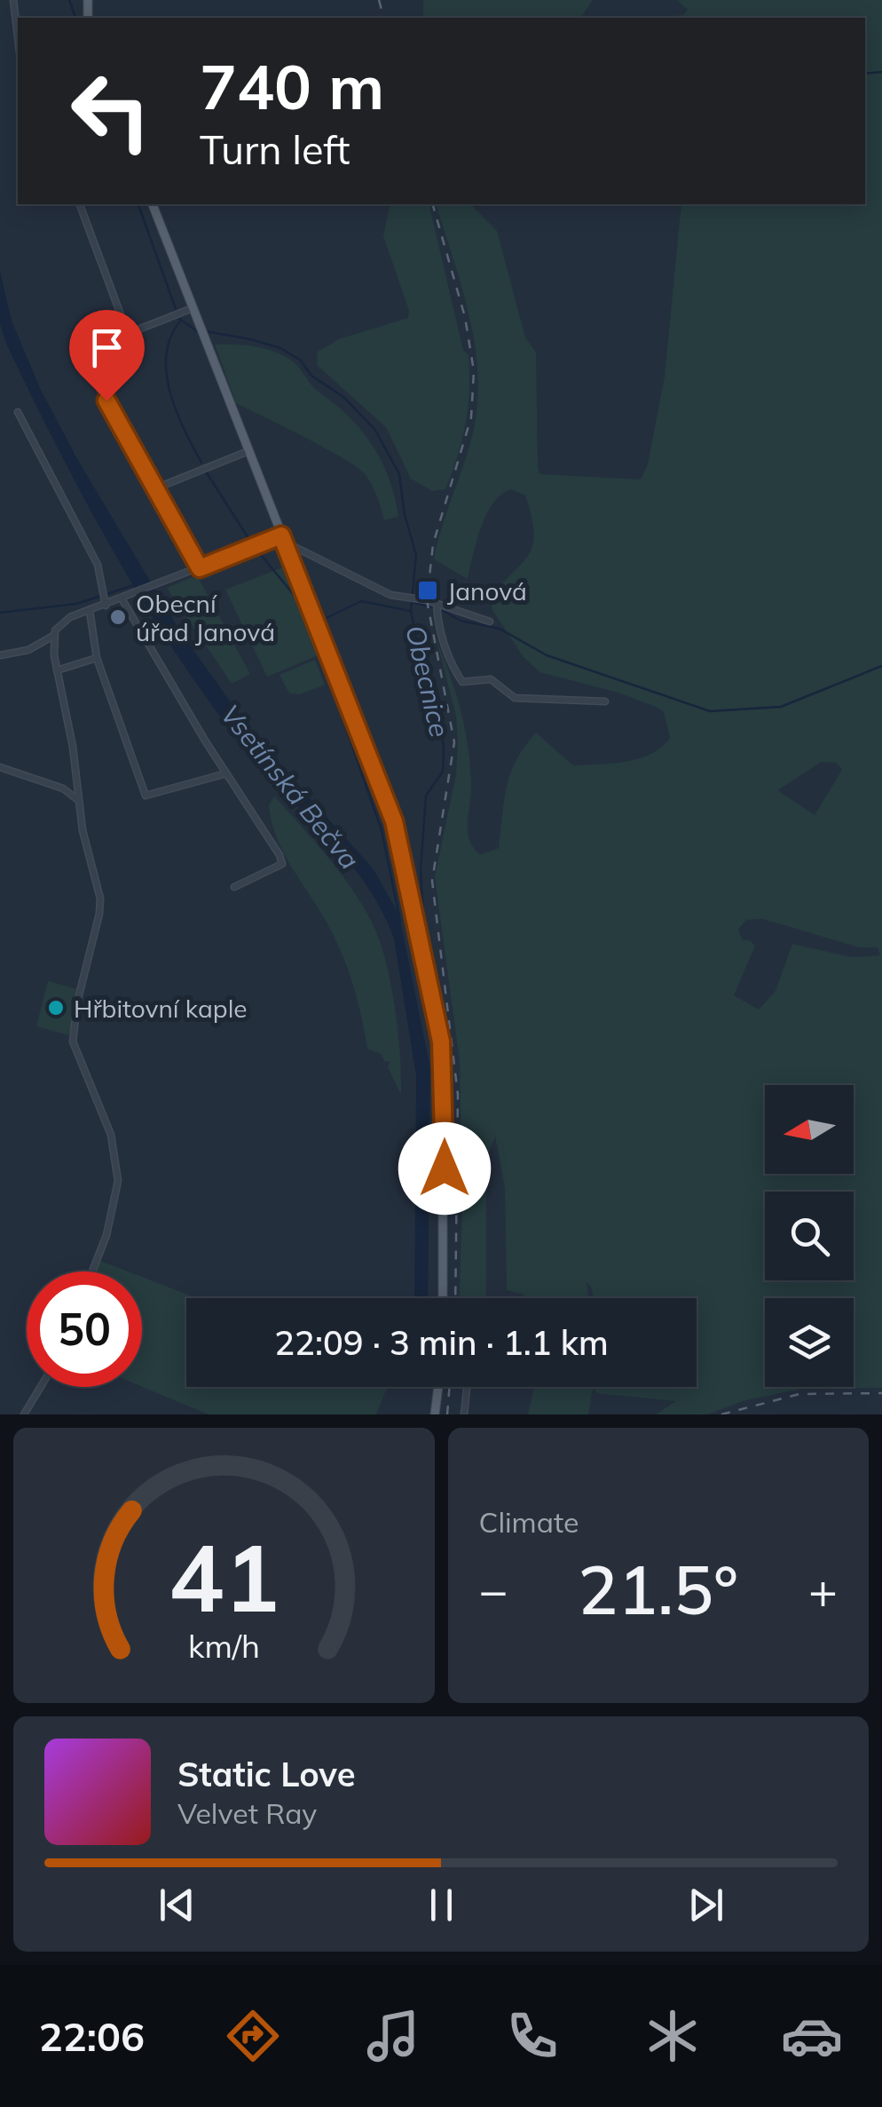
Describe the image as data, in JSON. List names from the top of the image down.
{
  "water": ["Obecnice", "Vsetínská Bečva"],
  "places": {
    "transit": ["Janová"],
    "other": ["Obecní úřad Janová", "Hřbitovní kaple"]
  },
  "north": "left",
  "page": {
    "turn": ["740 m", "Turn left"],
    "limit": "50",
    "trip": "22:09 · 3 min · 1.1 km",
    "tile": "Climate",
    "heat": ["−", "21.5°", "+"],
    "song": ["Static Love", "Velvet Ray"],
    "tabs": "22:06",
    "gauge": ["41", "km/h"]
  }
}
